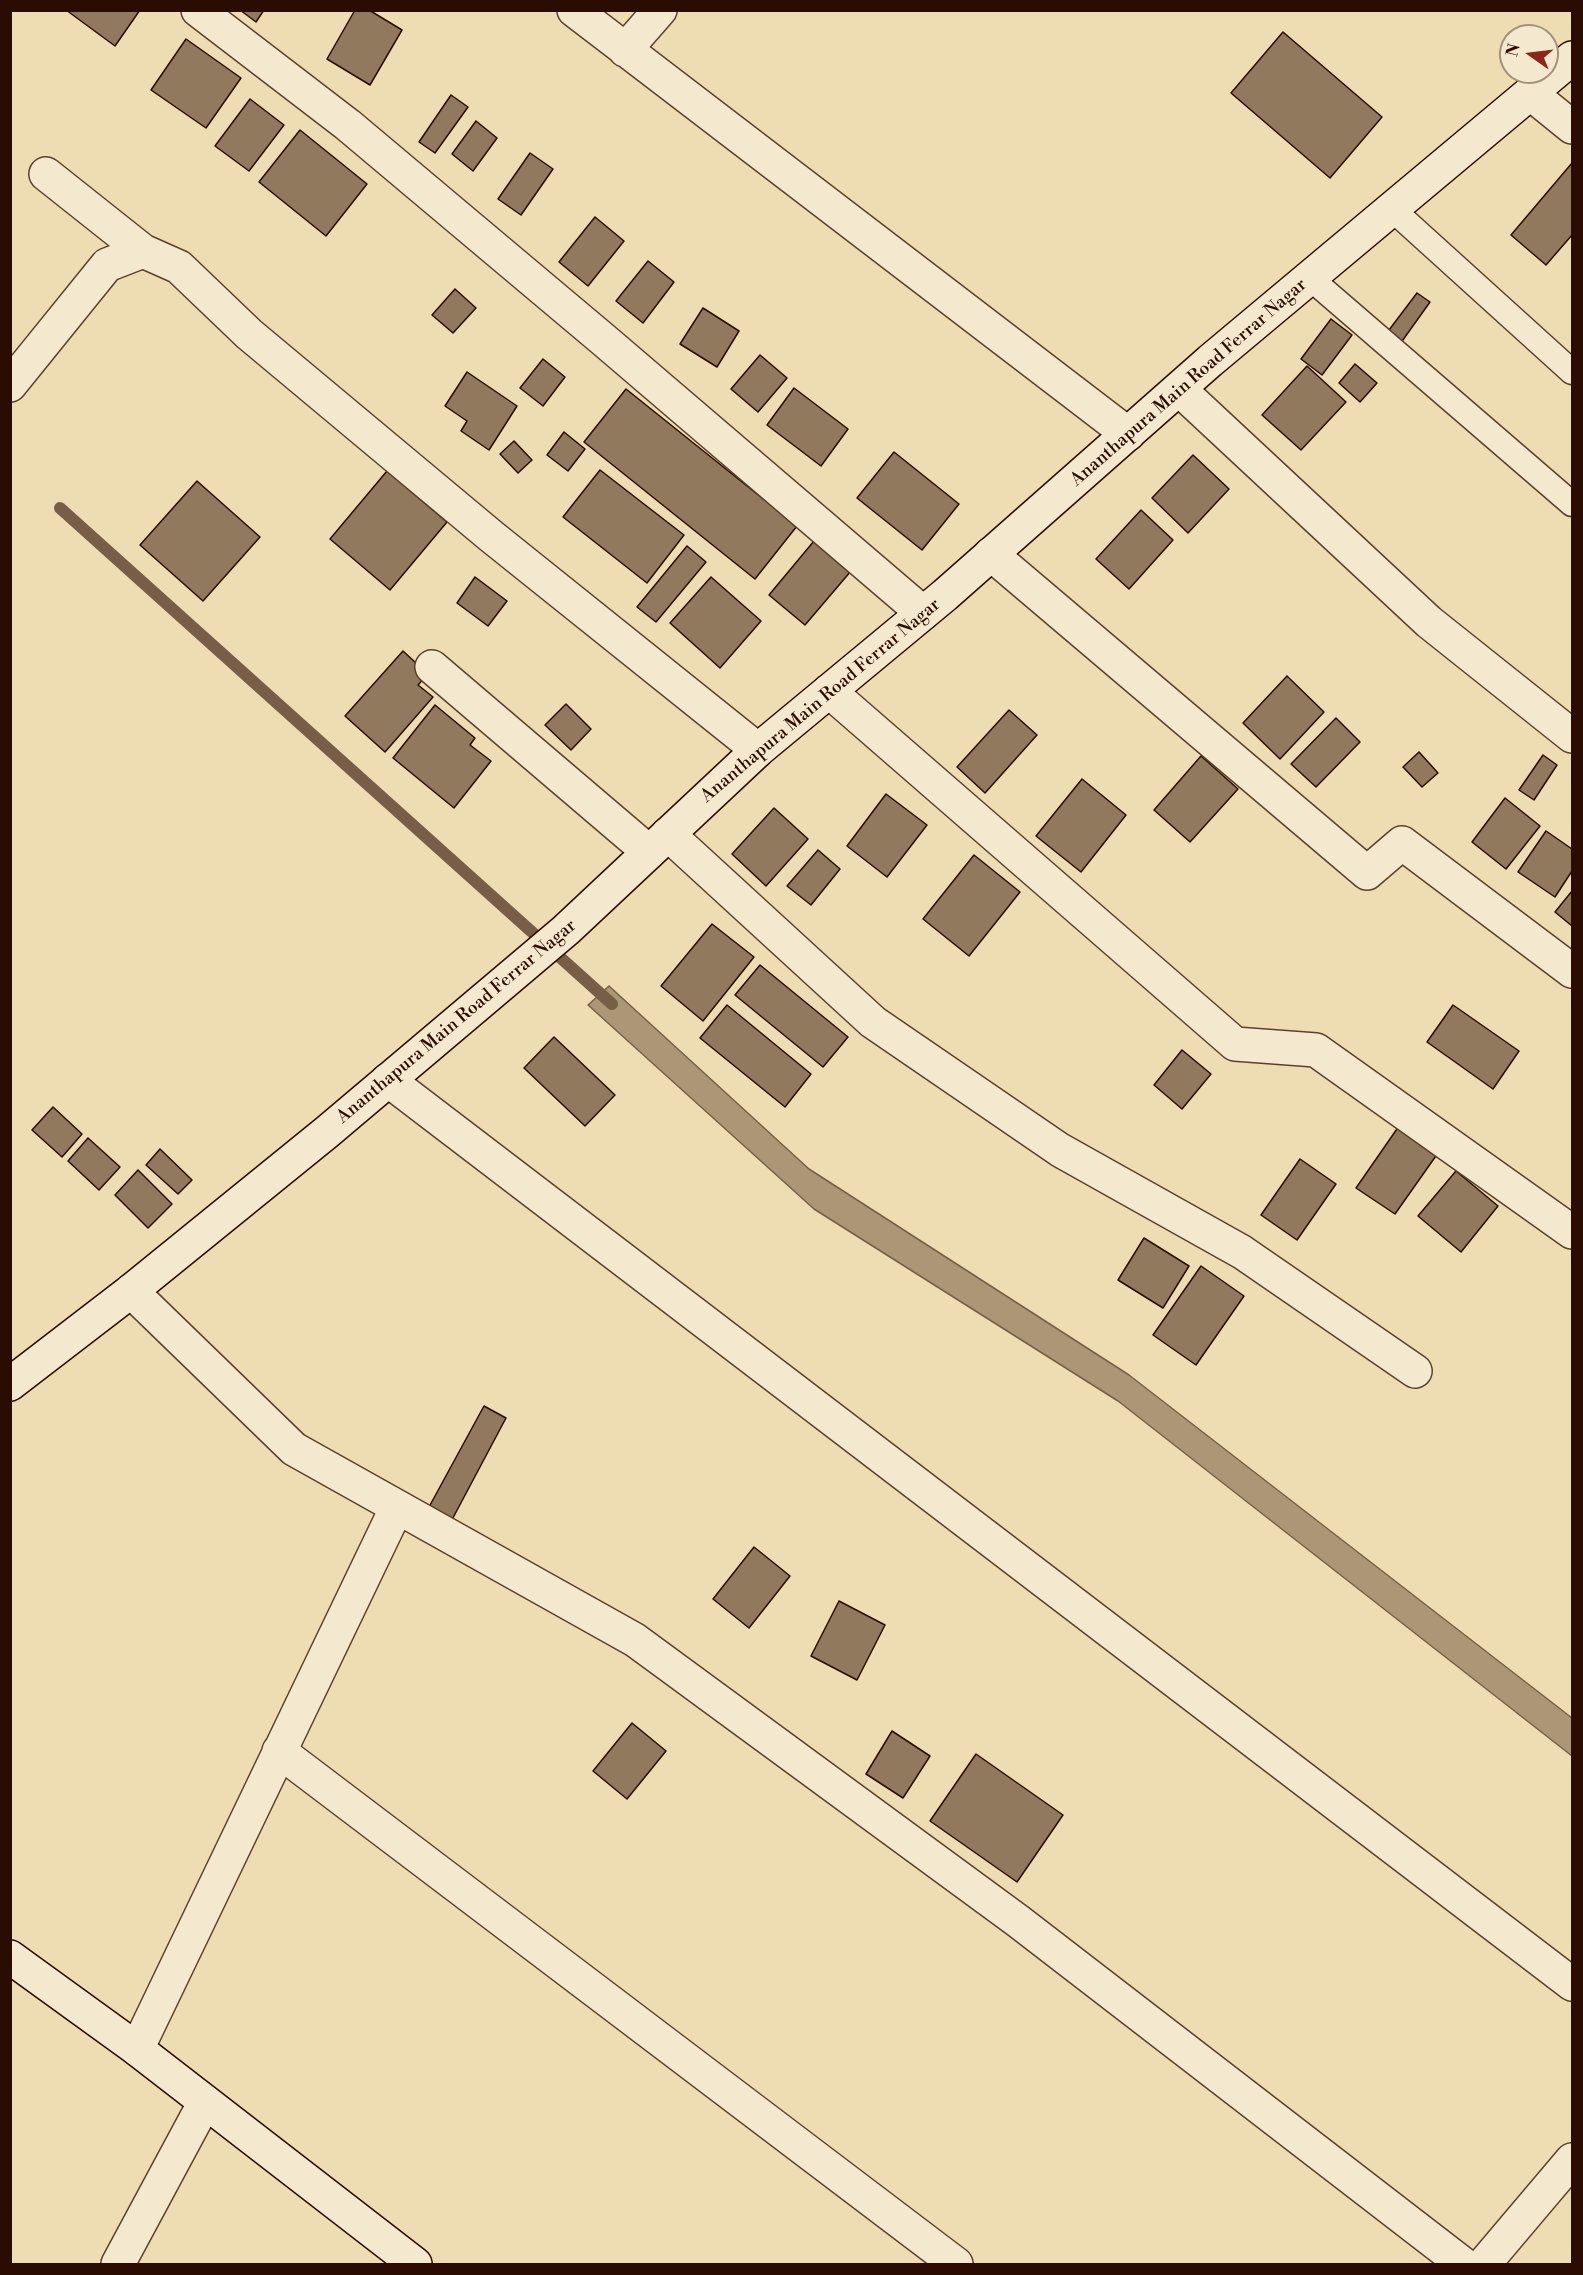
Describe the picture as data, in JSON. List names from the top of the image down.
{
  "streets": {
    "street": ["Ananthapura Main Road Ferrar Nagar"]
  },
  "north": "left"
}
